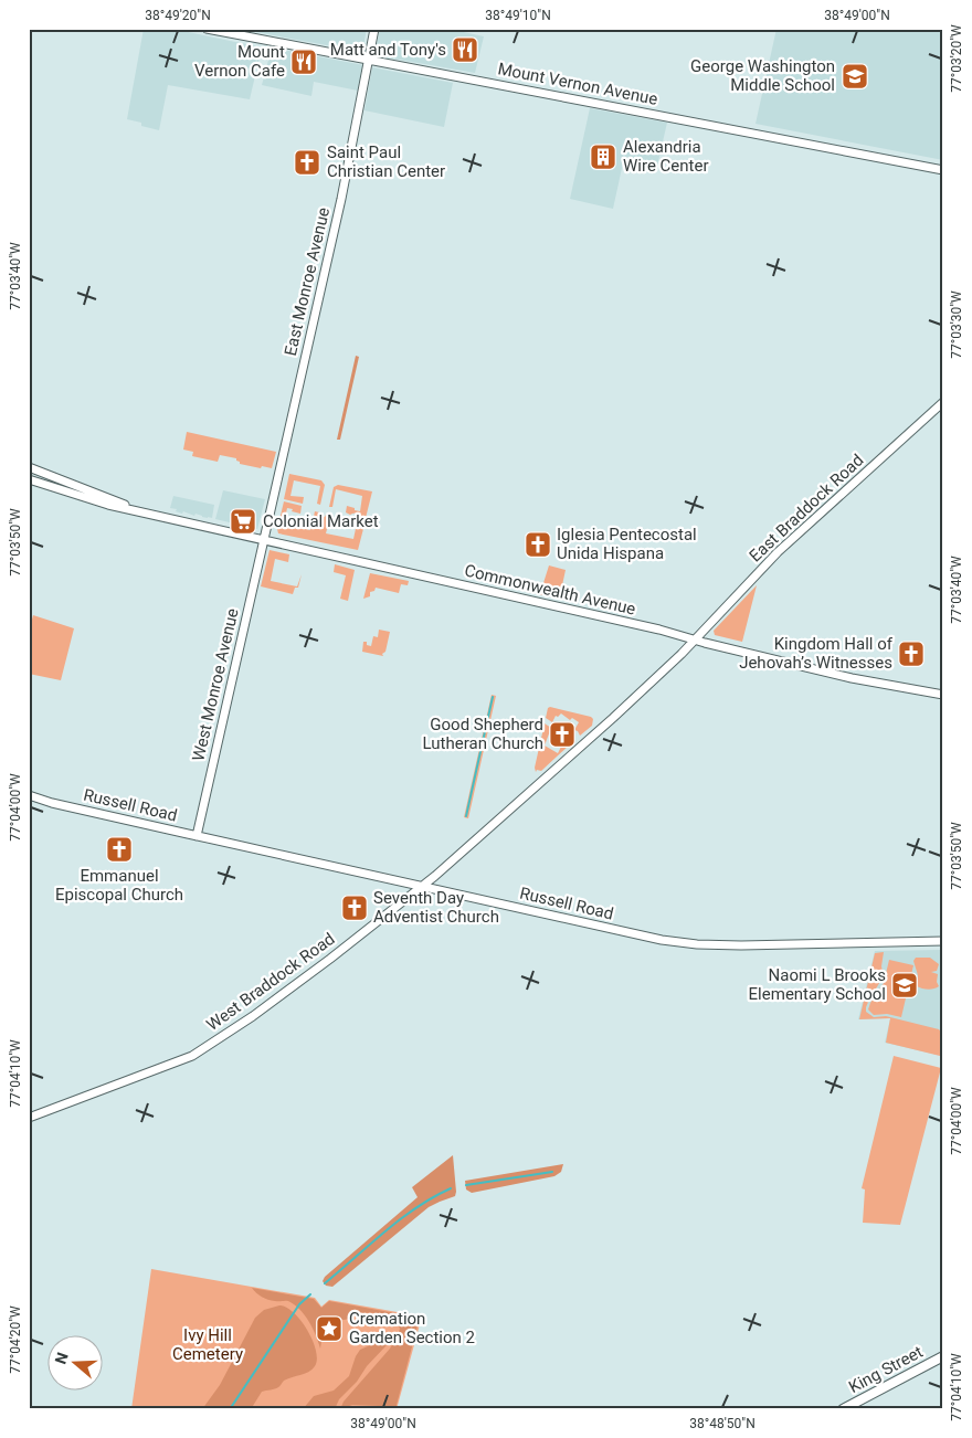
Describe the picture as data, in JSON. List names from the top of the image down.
{
  "streets": {
    "main road": ["King Street"],
    "street": [
      "Mount Vernon Avenue",
      "East Monroe Avenue",
      "East Braddock Road",
      "Commonwealth Avenue",
      "West Monroe Avenue",
      "Russell Road",
      "West Braddock Road"
    ]
  },
  "crossings": [
    ["Mount Vernon Avenue", "East Monroe Avenue"],
    ["East Monroe Avenue", "Commonwealth Avenue"],
    ["East Monroe Avenue", "West Monroe Avenue"],
    ["East Braddock Road", "Commonwealth Avenue"],
    ["East Braddock Road", "West Braddock Road"],
    ["Commonwealth Avenue", "West Monroe Avenue"],
    ["Commonwealth Avenue", "West Braddock Road"],
    ["West Monroe Avenue", "Russell Road"],
    ["Russell Road", "West Braddock Road"]
  ],
  "parks": ["Ivy Hill Cemetery"],
  "places": {
    "restaurant": ["Matt and Tony's", "Mount Vernon Cafe"],
    "school or university": ["George Washington Middle School", "Naomi L Brooks Elementary School"],
    "building": ["Alexandria Wire Center"],
    "church": [
      "Saint Paul Christian Center",
      "Iglesia Pentecostal Unida Hispana",
      "Kingdom Hall of Jehovah’s Witnesses",
      "Good Shepherd Lutheran Church",
      "Emmanuel Episcopal Church",
      "Seventh Day Adventist Church"
    ],
    "supermarket": ["Colonial Market"],
    "place": ["Cremation Garden Section 2"]
  },
  "north": "left",
  "coordinates": [
    "38°49'20\"N",
    "38°49'10\"N",
    "38°49'00\"N",
    "77°03'20\"W",
    "77°03'40\"W",
    "77°03'30\"W",
    "77°03'50\"W",
    "77°04'00\"W",
    "77°04'10\"W",
    "77°04'20\"W",
    "38°48'50\"N"
  ]
}
